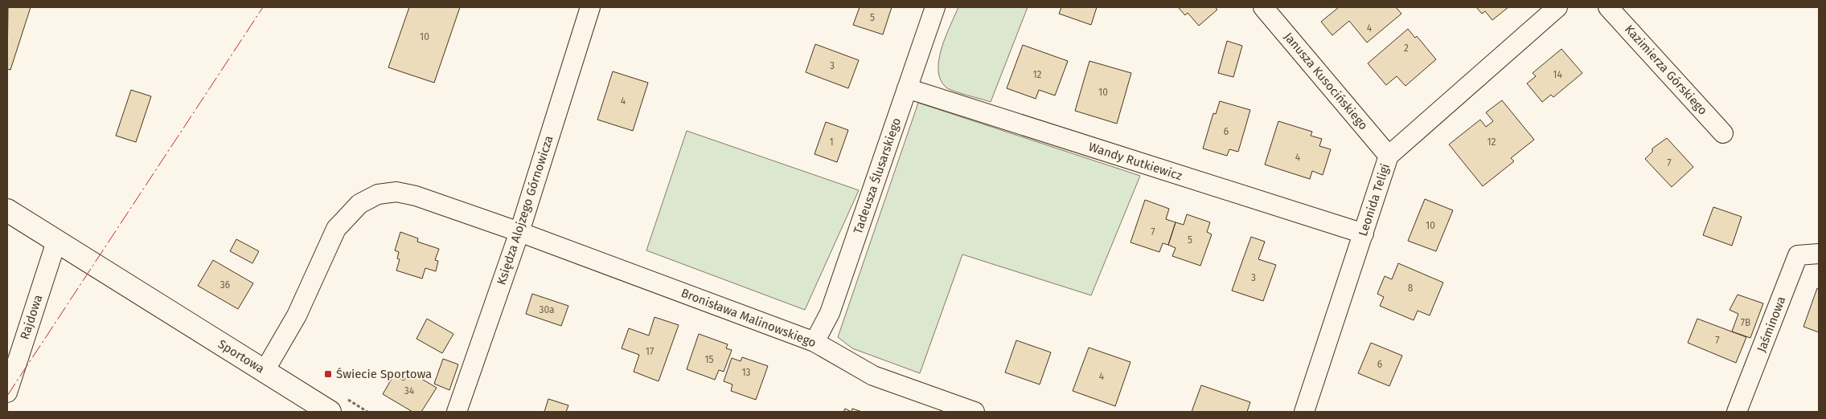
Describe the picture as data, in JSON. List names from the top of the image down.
{
  "streets": {
    "street": [
      "Kazimierza Górskiego",
      "Janusza Kusocińskiego",
      "Wandy Rutkiewicz",
      "Tadeusza Ślusarskiego",
      "Leonida Teligi",
      "Księdza Alojzego Górnowicza",
      "Rajdowa",
      "Bronisława Malinowskiego",
      "Jaśminowa",
      "Sportowa"
    ]
  },
  "crossings": [
    ["Janusza Kusocińskiego", "Leonida Teligi"],
    ["Wandy Rutkiewicz", "Tadeusza Ślusarskiego"],
    ["Wandy Rutkiewicz", "Leonida Teligi"],
    ["Tadeusza Ślusarskiego", "Bronisława Malinowskiego"],
    ["Księdza Alojzego Górnowicza", "Bronisława Malinowskiego"],
    ["Rajdowa", "Sportowa"],
    ["Bronisława Malinowskiego", "Sportowa"]
  ],
  "places": {
    "transit": ["Świecie Sportowa"]
  },
  "house_numbers": [
    "5",
    "4",
    "10",
    "2",
    "3",
    "12",
    "14",
    "10",
    "4",
    "6",
    "1",
    "12",
    "4",
    "7",
    "10",
    "7",
    "5",
    "3",
    "36",
    "8",
    "30a",
    "7B",
    "7",
    "17",
    "15",
    "6",
    "13",
    "4",
    "34"
  ]
}
